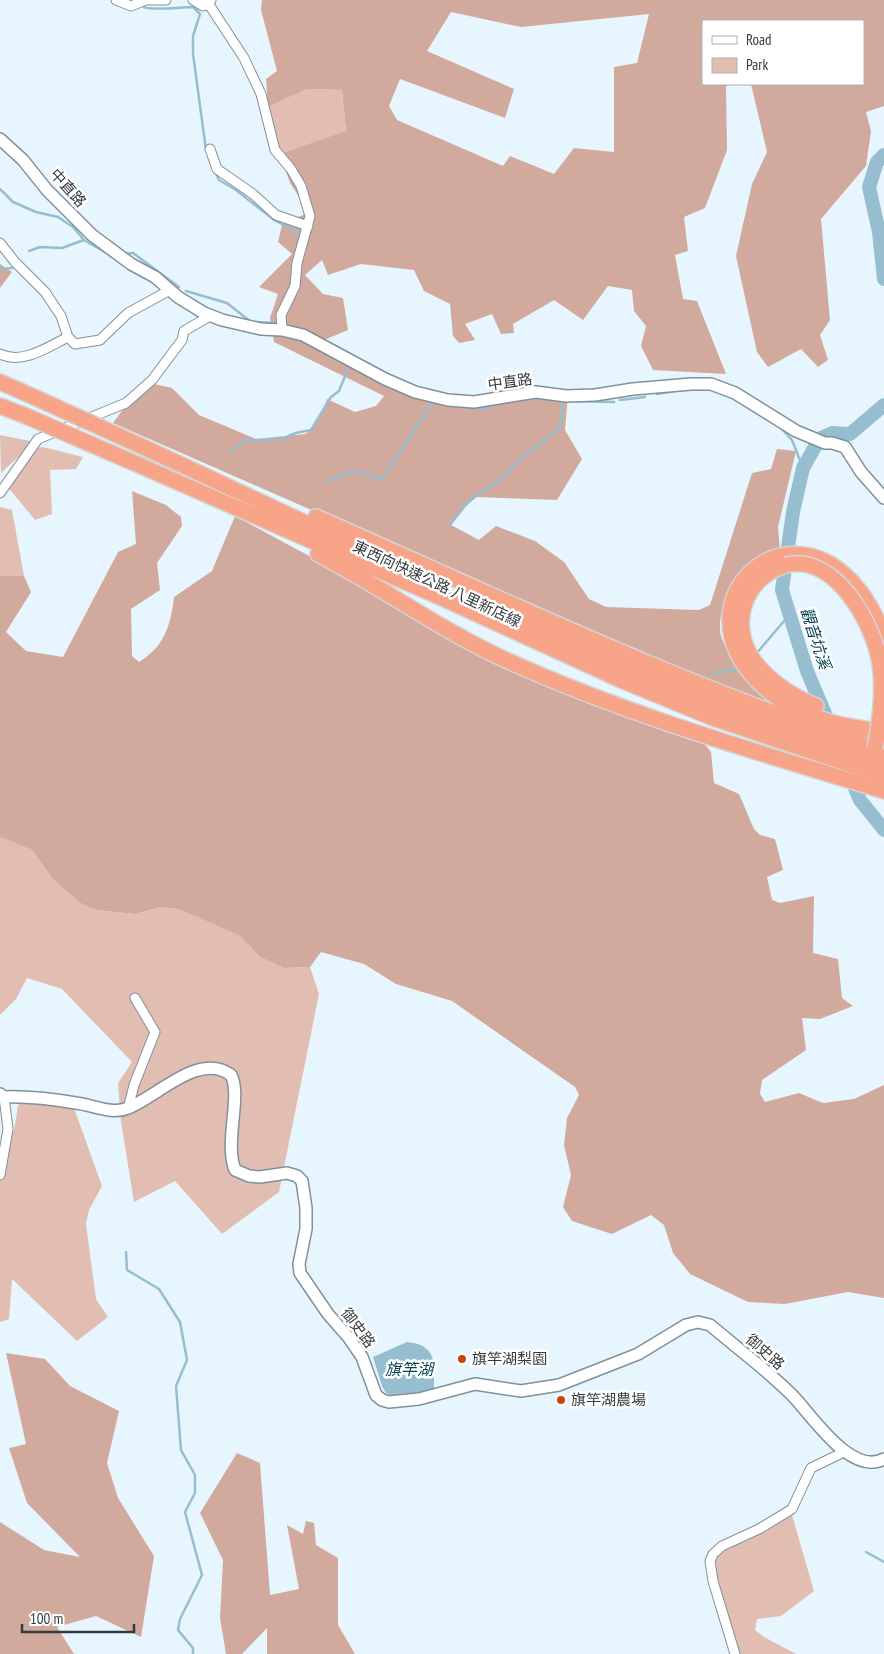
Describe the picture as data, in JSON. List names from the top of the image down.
{
  "streets": {
    "highway": ["東西向快速公路 八里新店線"],
    "street": ["中直路", "御史路"]
  },
  "water": ["觀音坑溪", "旗竿湖"],
  "places": ["旗竿湖梨園", "旗竿湖農場"],
  "legend": ["Road", "Park"],
  "scale_bar": "100 m"
}
